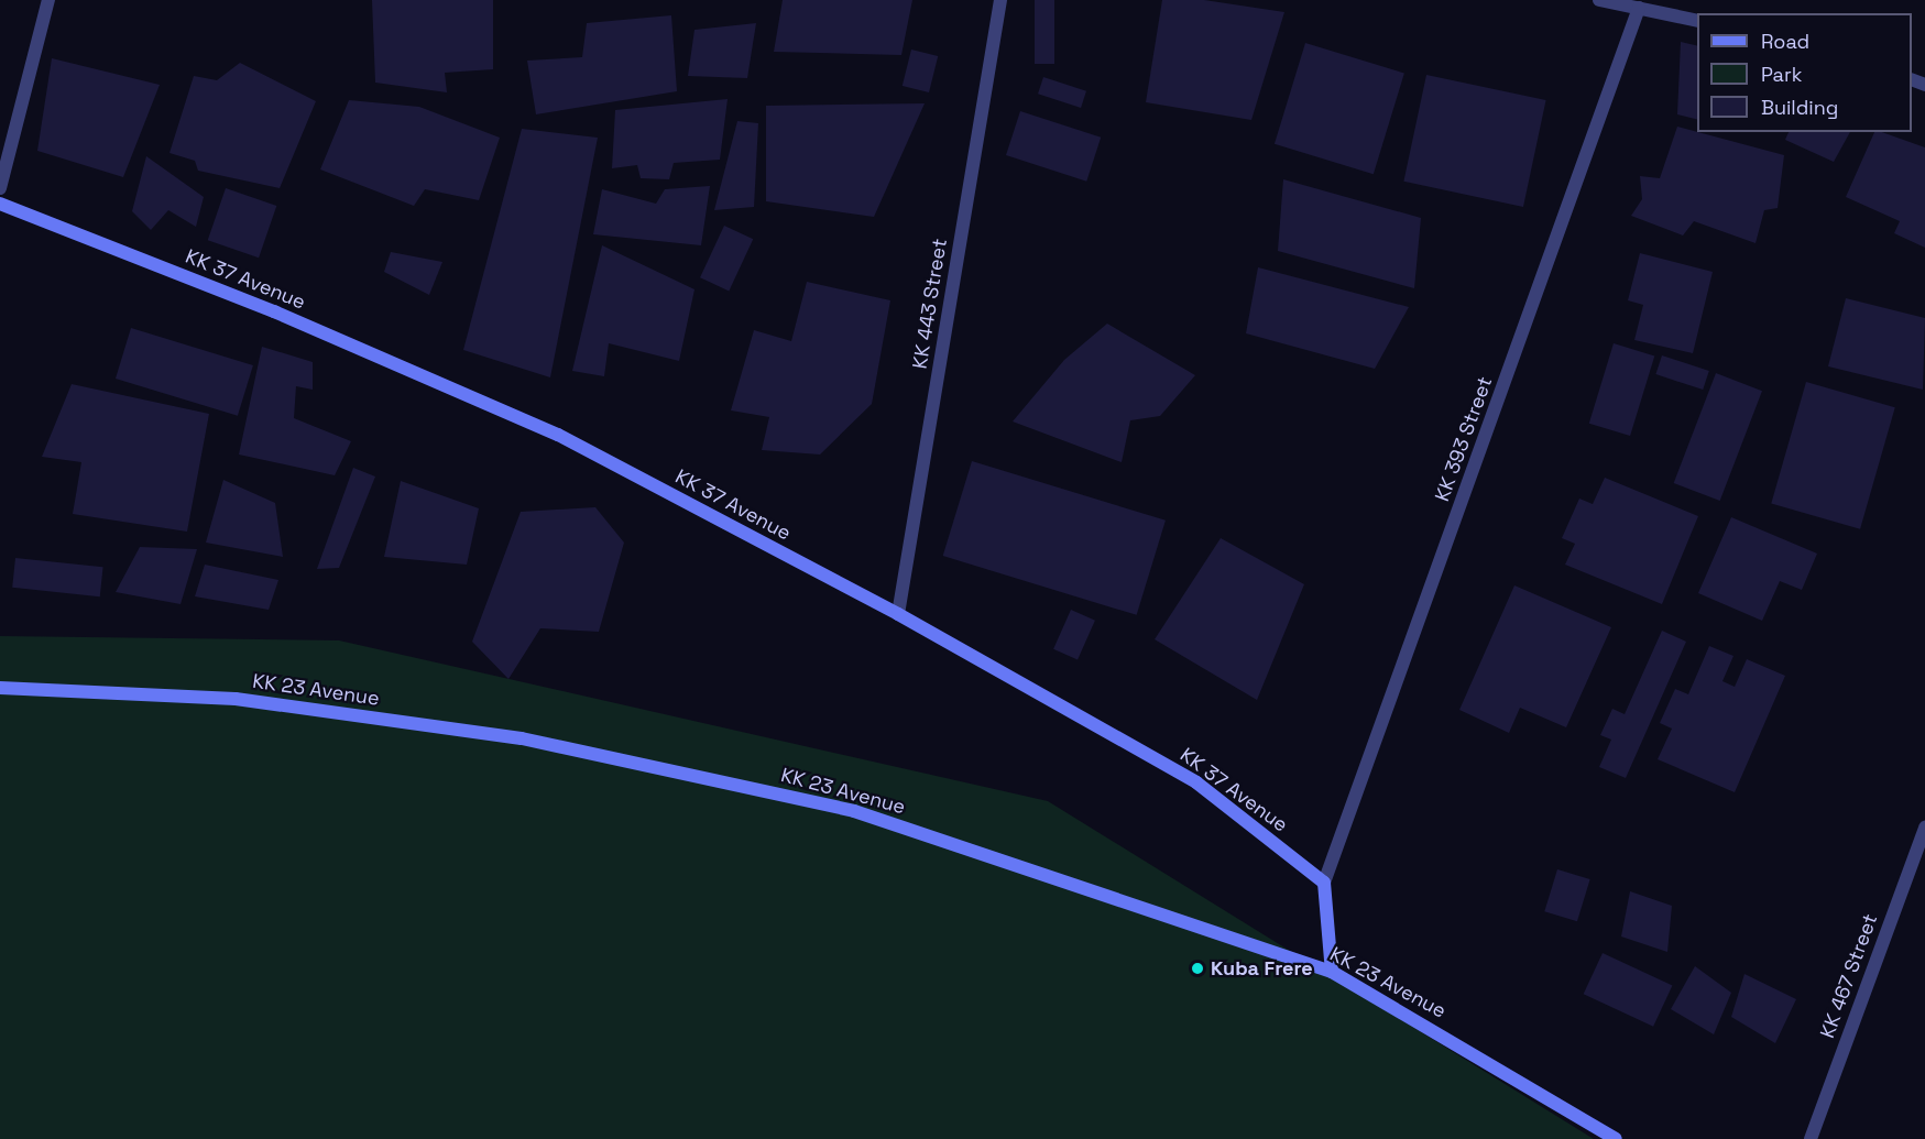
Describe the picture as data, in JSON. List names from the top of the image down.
{
  "streets": {
    "main road": ["KK 37 Avenue", "KK 23 Avenue"],
    "street": ["KK 443 Street", "KK 393 Street", "KK 467 Street"]
  },
  "crossings": [
    ["KK 37 Avenue", "KK 443 Street"],
    ["KK 37 Avenue", "KK 393 Street"]
  ],
  "places": ["Kuba Frere"],
  "legend": ["Road", "Park", "Building"]
}
